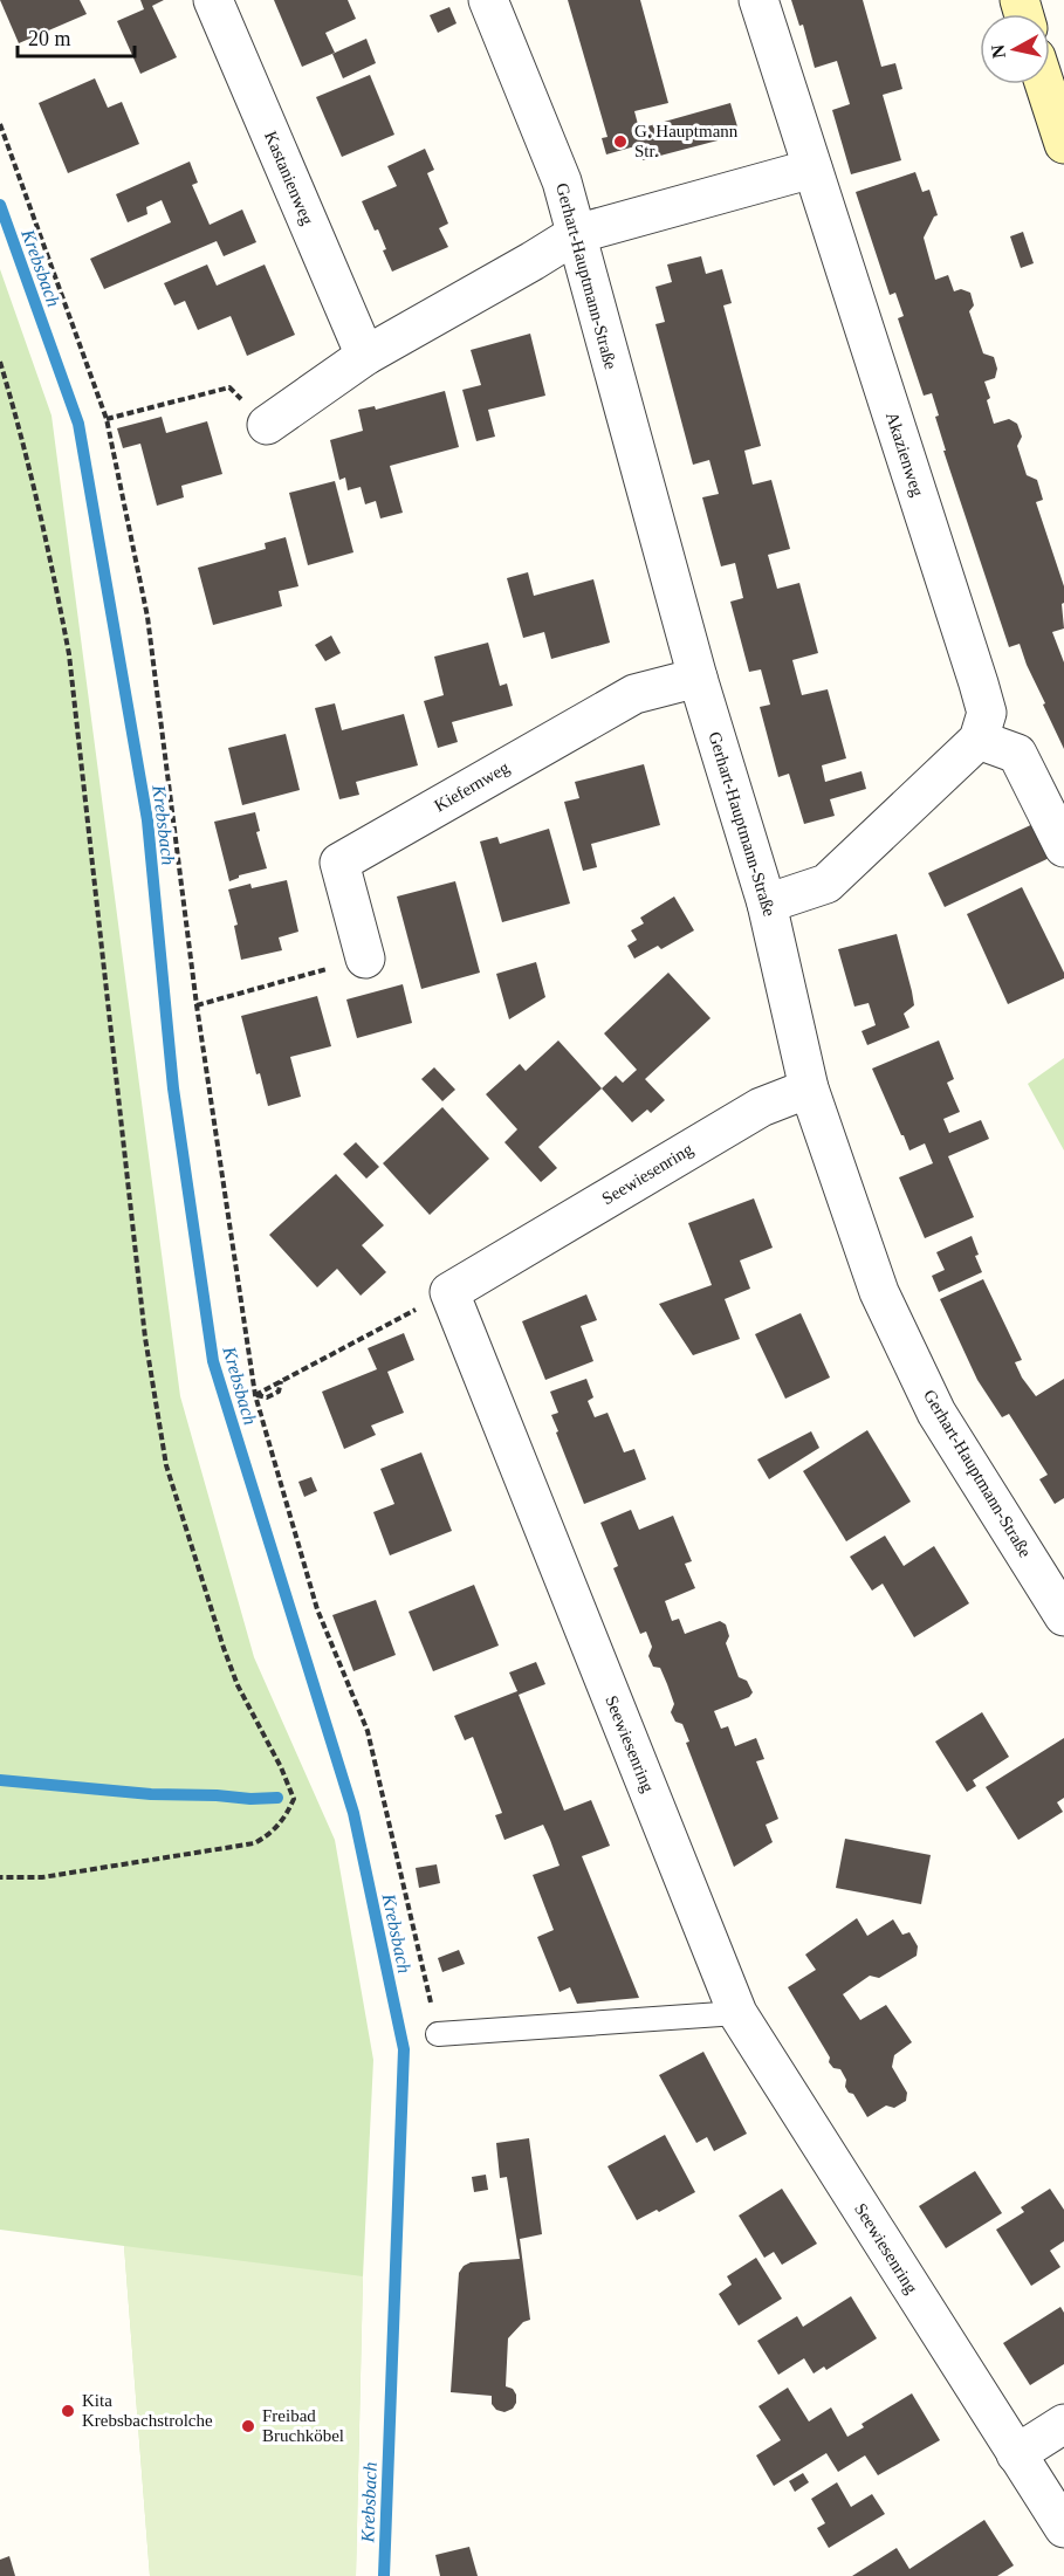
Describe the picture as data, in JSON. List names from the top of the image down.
{
  "streets": {
    "street": [
      "Kastanienweg",
      "Gerhart-Hauptmann-Straße",
      "Akazienweg",
      "Kiefernweg",
      "Seewiesenring"
    ]
  },
  "crossings": [
    ["Gerhart-Hauptmann-Straße", "Kiefernweg"],
    ["Gerhart-Hauptmann-Straße", "Seewiesenring"]
  ],
  "water": ["Krebsbach"],
  "places": ["G. Hauptmann Str.", "Kita Krebsbachstrolche", "Freibad Bruchköbel"],
  "scale_bar": "20 m",
  "north": "left"
}
